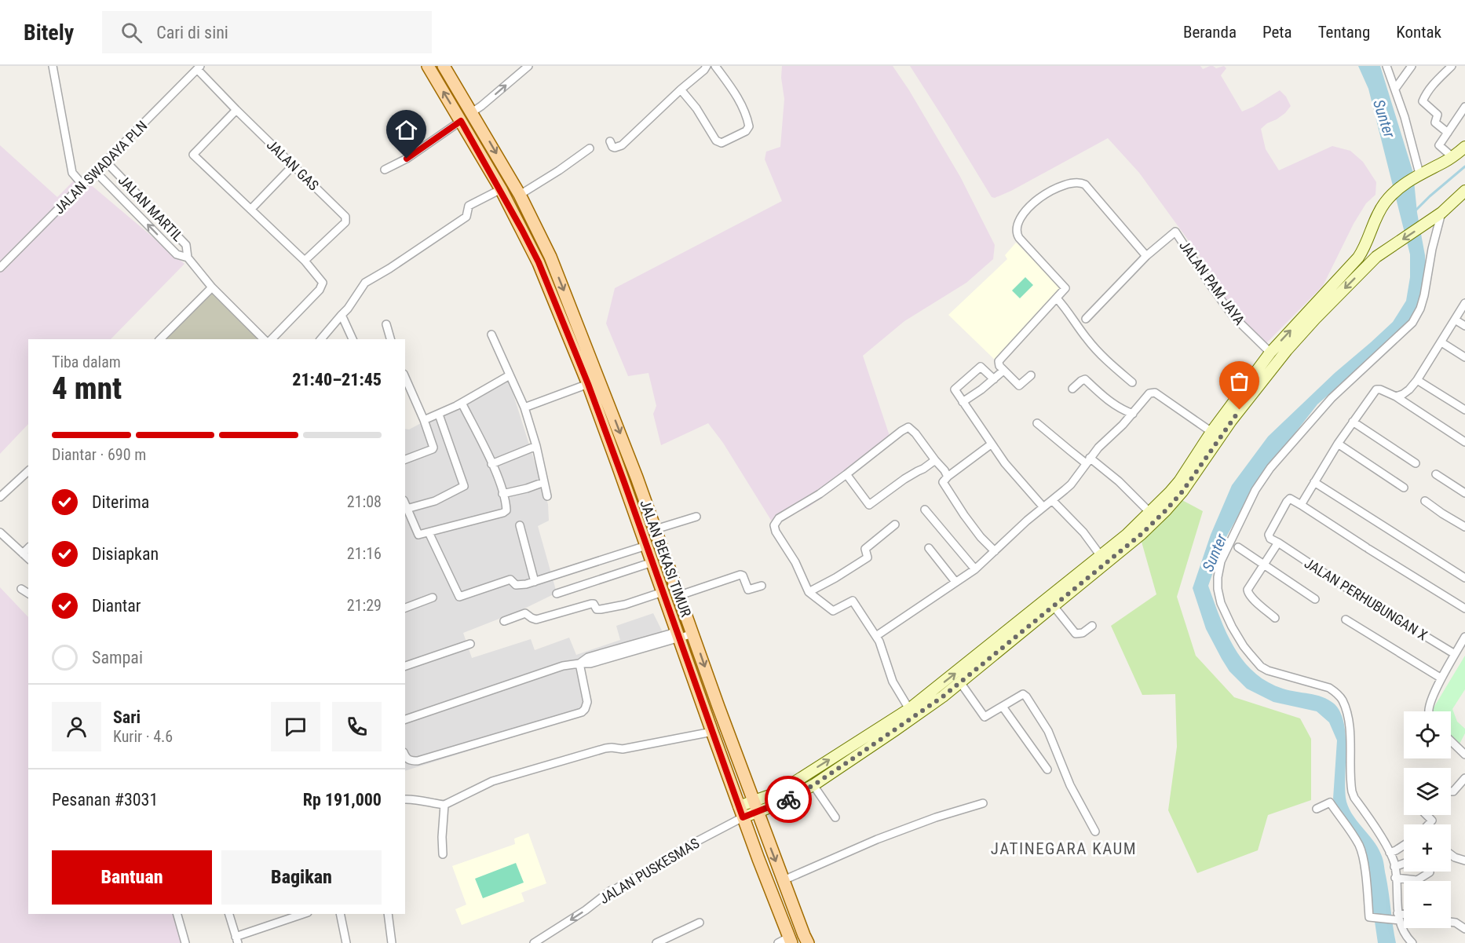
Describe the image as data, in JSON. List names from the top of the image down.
{
  "streets": {
    "main road": ["JALAN BEKASI TIMUR"],
    "street": [
      "JALAN GAS",
      "JALAN SWADAYA PLN",
      "JALAN MARTIL",
      "JALAN PAM JAYA",
      "JALAN PERHUBUNGAN X",
      "JALAN PUSKESMAS"
    ]
  },
  "crossings": [
    ["JALAN GAS", "JALAN SWADAYA PLN"],
    ["JALAN SWADAYA PLN", "JALAN MARTIL"],
    ["JALAN BEKASI TIMUR", "JALAN PUSKESMAS"]
  ],
  "one_way": ["JALAN PUSKESMAS"],
  "districts": ["JATINEGARA KAUM"],
  "water": ["Sunter"],
  "page": {
    "header": "Bitely",
    "search": "Cari di sini",
    "nav": [
      "Beranda",
      "Peta",
      "Tentang",
      "Kontak"
    ],
    "heading": ["4 mnt", "Tiba dalam", "21:40–21:45"],
    "panel": [
      "Sari",
      "Kurir · 4.6",
      "Pesanan #3031",
      "Rp 191,000"
    ],
    "bar": "Diantar · 690 m",
    "list": [
      ["Diterima", "21:08"],
      ["Disiapkan", "21:16"],
      ["Diantar", "21:29"],
      "Sampai"
    ],
    "map_buttons": ["+", "−"],
    "buttons": ["Bantuan", "Bagikan"]
  }
}
